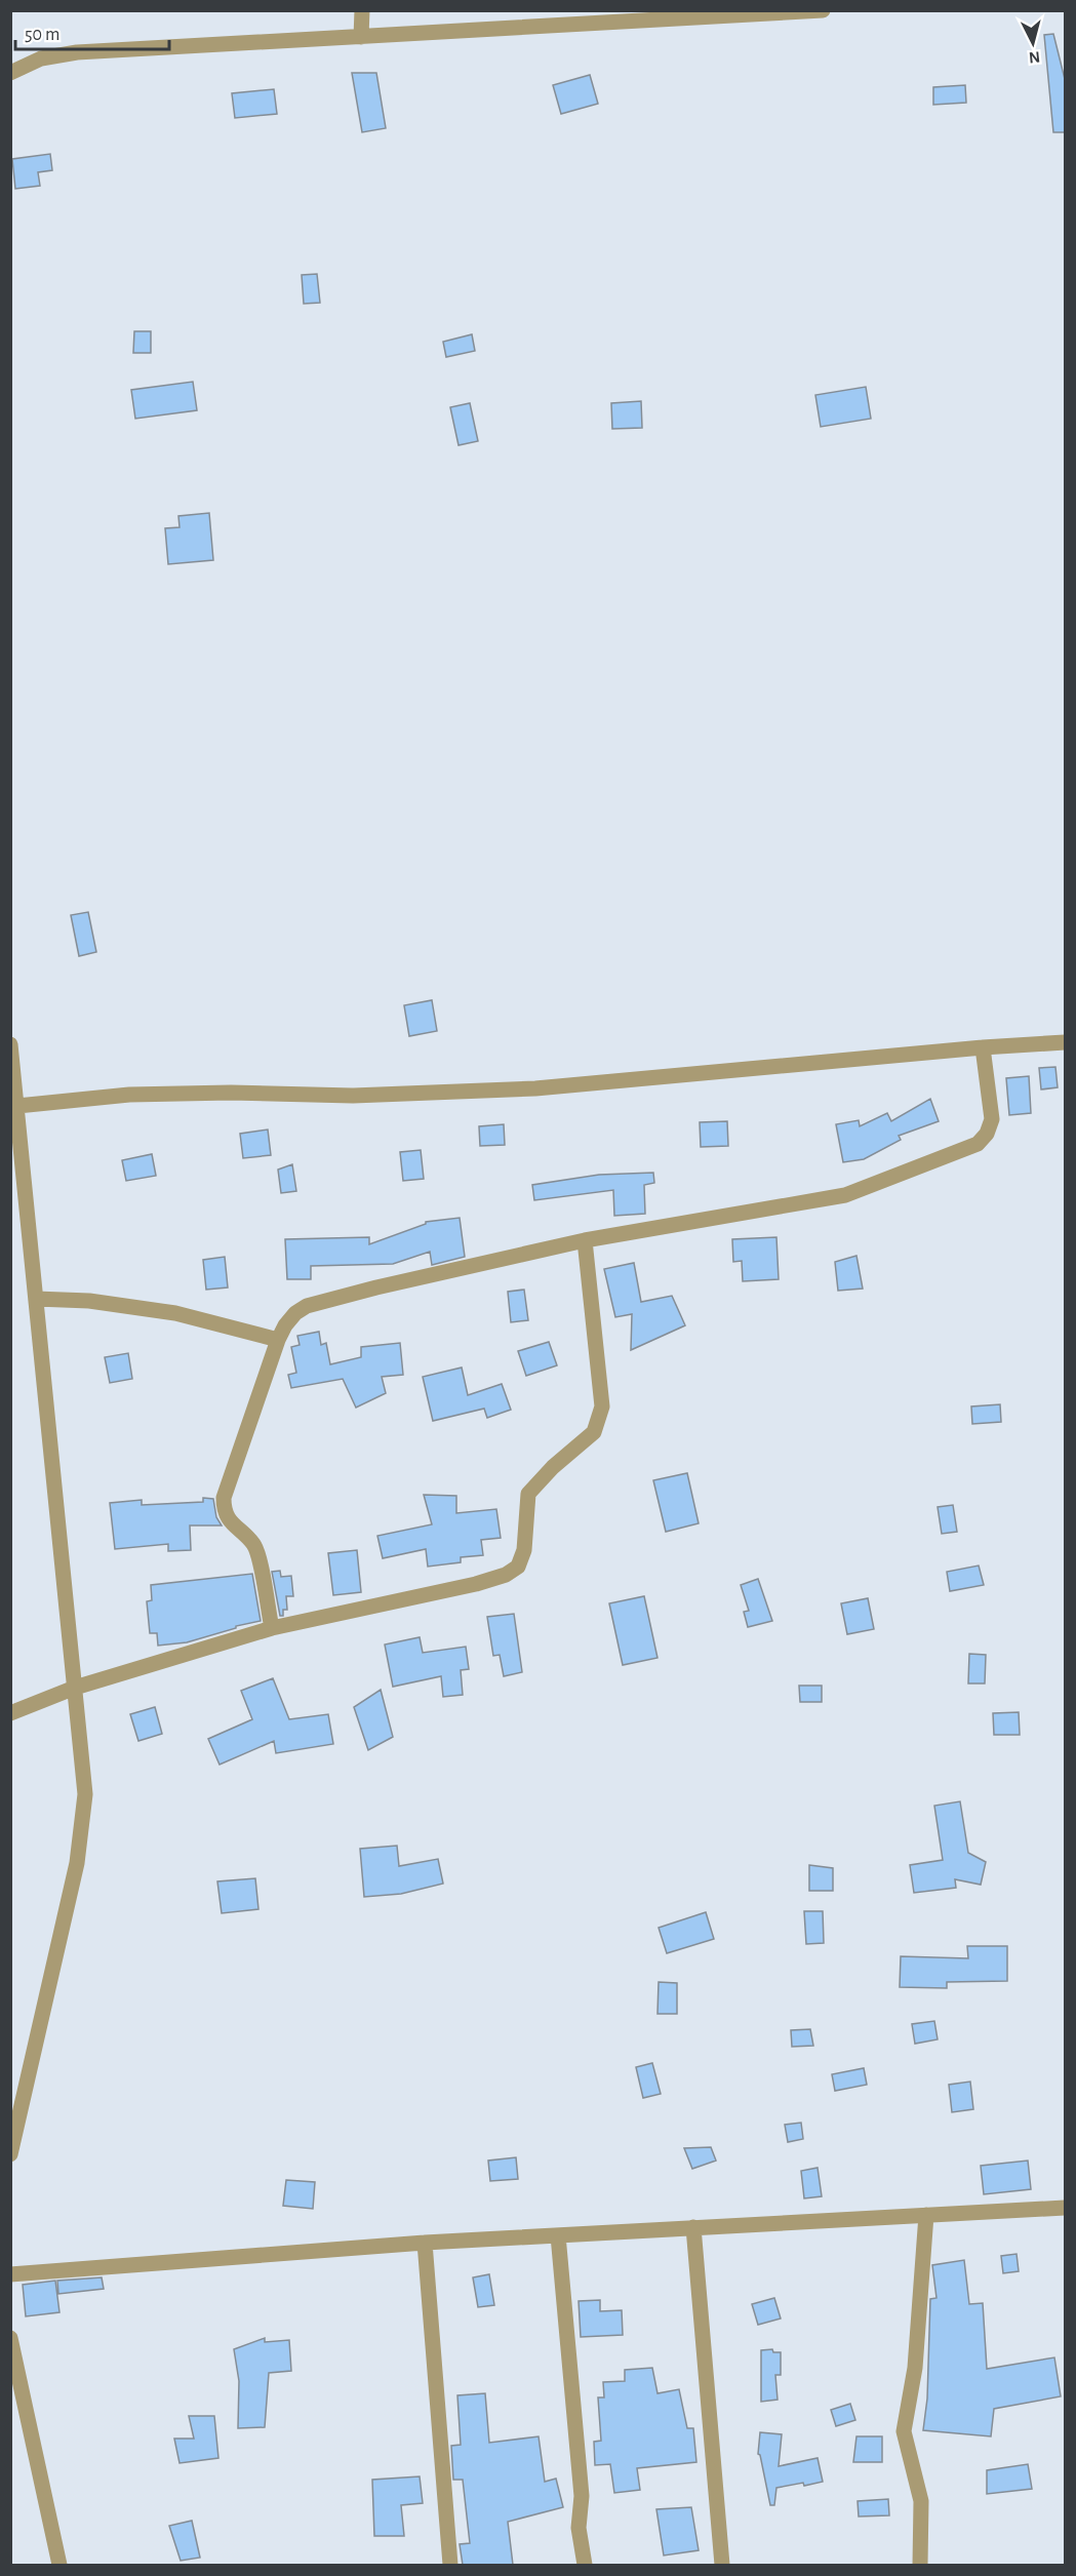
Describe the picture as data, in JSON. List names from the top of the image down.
{
  "scale_bar": "50 m",
  "north": "bottom"
}
